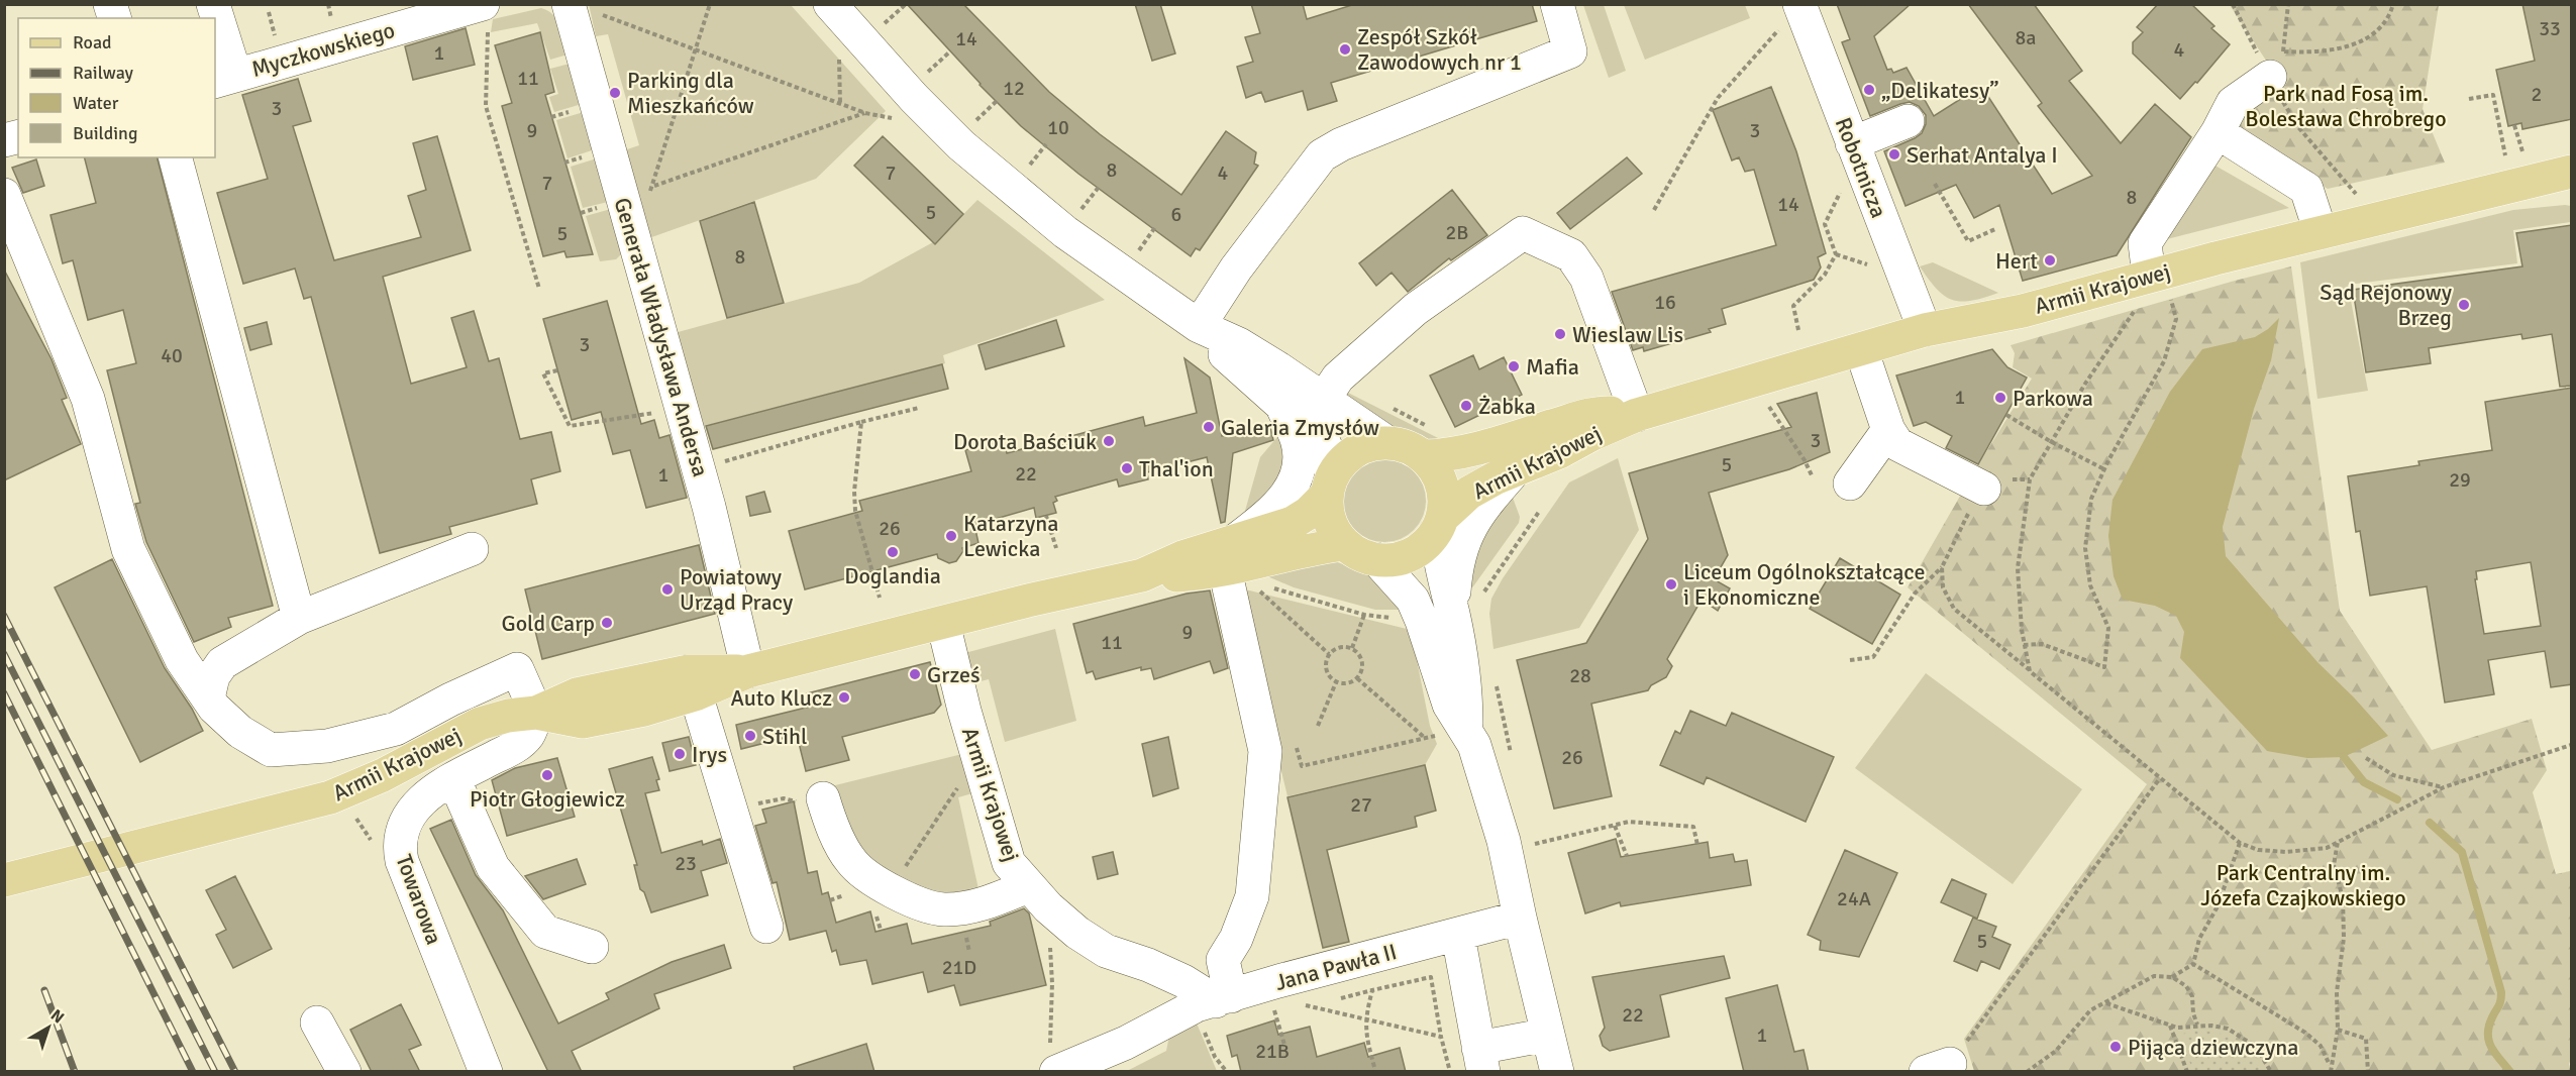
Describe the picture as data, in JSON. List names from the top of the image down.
{
  "streets": {
    "main road": ["Armii Krajowej"],
    "street": [
      "Myczkowskiego",
      "Robotnicza",
      "Generała Władysława Andersa",
      "Towarowa",
      "Jana Pawła II"
    ]
  },
  "crossings": [
    ["Robotnicza", "Armii Krajowej"],
    ["Armii Krajowej", "Generała Władysława Andersa"],
    ["Armii Krajowej", "Towarowa"],
    ["Armii Krajowej", "Jana Pawła II"]
  ],
  "parks": ["Park nad Fosą im. Bolesława Chrobrego", "Park Centralny im. Józefa Czajkowskiego"],
  "places": [
    "Zespół Szkół Zawodowych nr 1",
    "„Delikatesy”",
    "Parking dla Mieszkańców",
    "Serhat Antalya I",
    "Hert",
    "Sąd Rejonowy Brzeg",
    "Wieslaw Lis",
    "Mafia",
    "Parkowa",
    "Żabka",
    "Galeria Zmysłów",
    "Dorota Baściuk",
    "Thal'ion",
    "Katarzyna Lewicka",
    "Doglandia",
    "Liceum Ogólnokształcące i Ekonomiczne",
    "Powiatowy Urząd Pracy",
    "Gold Carp",
    "Grześ",
    "Auto Klucz",
    "Stihl",
    "Irys",
    "Piotr Głogiewicz",
    "Pijąca dziewczyna"
  ],
  "house_numbers": [
    "33",
    "8a",
    "14",
    "4",
    "1",
    "11",
    "12",
    "2",
    "3",
    "10",
    "9",
    "3",
    "8",
    "7",
    "4",
    "7",
    "8",
    "14",
    "5",
    "6",
    "2B",
    "5",
    "8",
    "16",
    "3",
    "40",
    "1",
    "3",
    "5",
    "22",
    "1",
    "29",
    "26",
    "9",
    "11",
    "28",
    "26",
    "27",
    "23",
    "24A",
    "5",
    "21D",
    "22",
    "1",
    "21B"
  ],
  "legend": [
    "Road",
    "Railway",
    "Water",
    "Building"
  ],
  "north": "top right"
}
